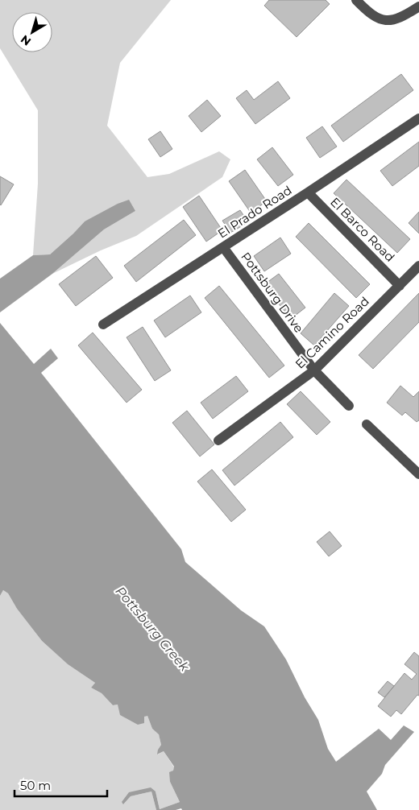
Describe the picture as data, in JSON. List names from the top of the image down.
{
  "streets": {
    "street": [
      "El Prado Road",
      "El Barco Road",
      "Pottsburg Drive",
      "El Camino Road"
    ]
  },
  "crossings": [
    ["El Prado Road", "El Barco Road"],
    ["El Prado Road", "Pottsburg Drive"],
    ["El Barco Road", "El Camino Road"],
    ["Pottsburg Drive", "El Camino Road"]
  ],
  "water": ["Pottsburg Creek"],
  "scale_bar": "50 m",
  "north": "bottom left"
}
